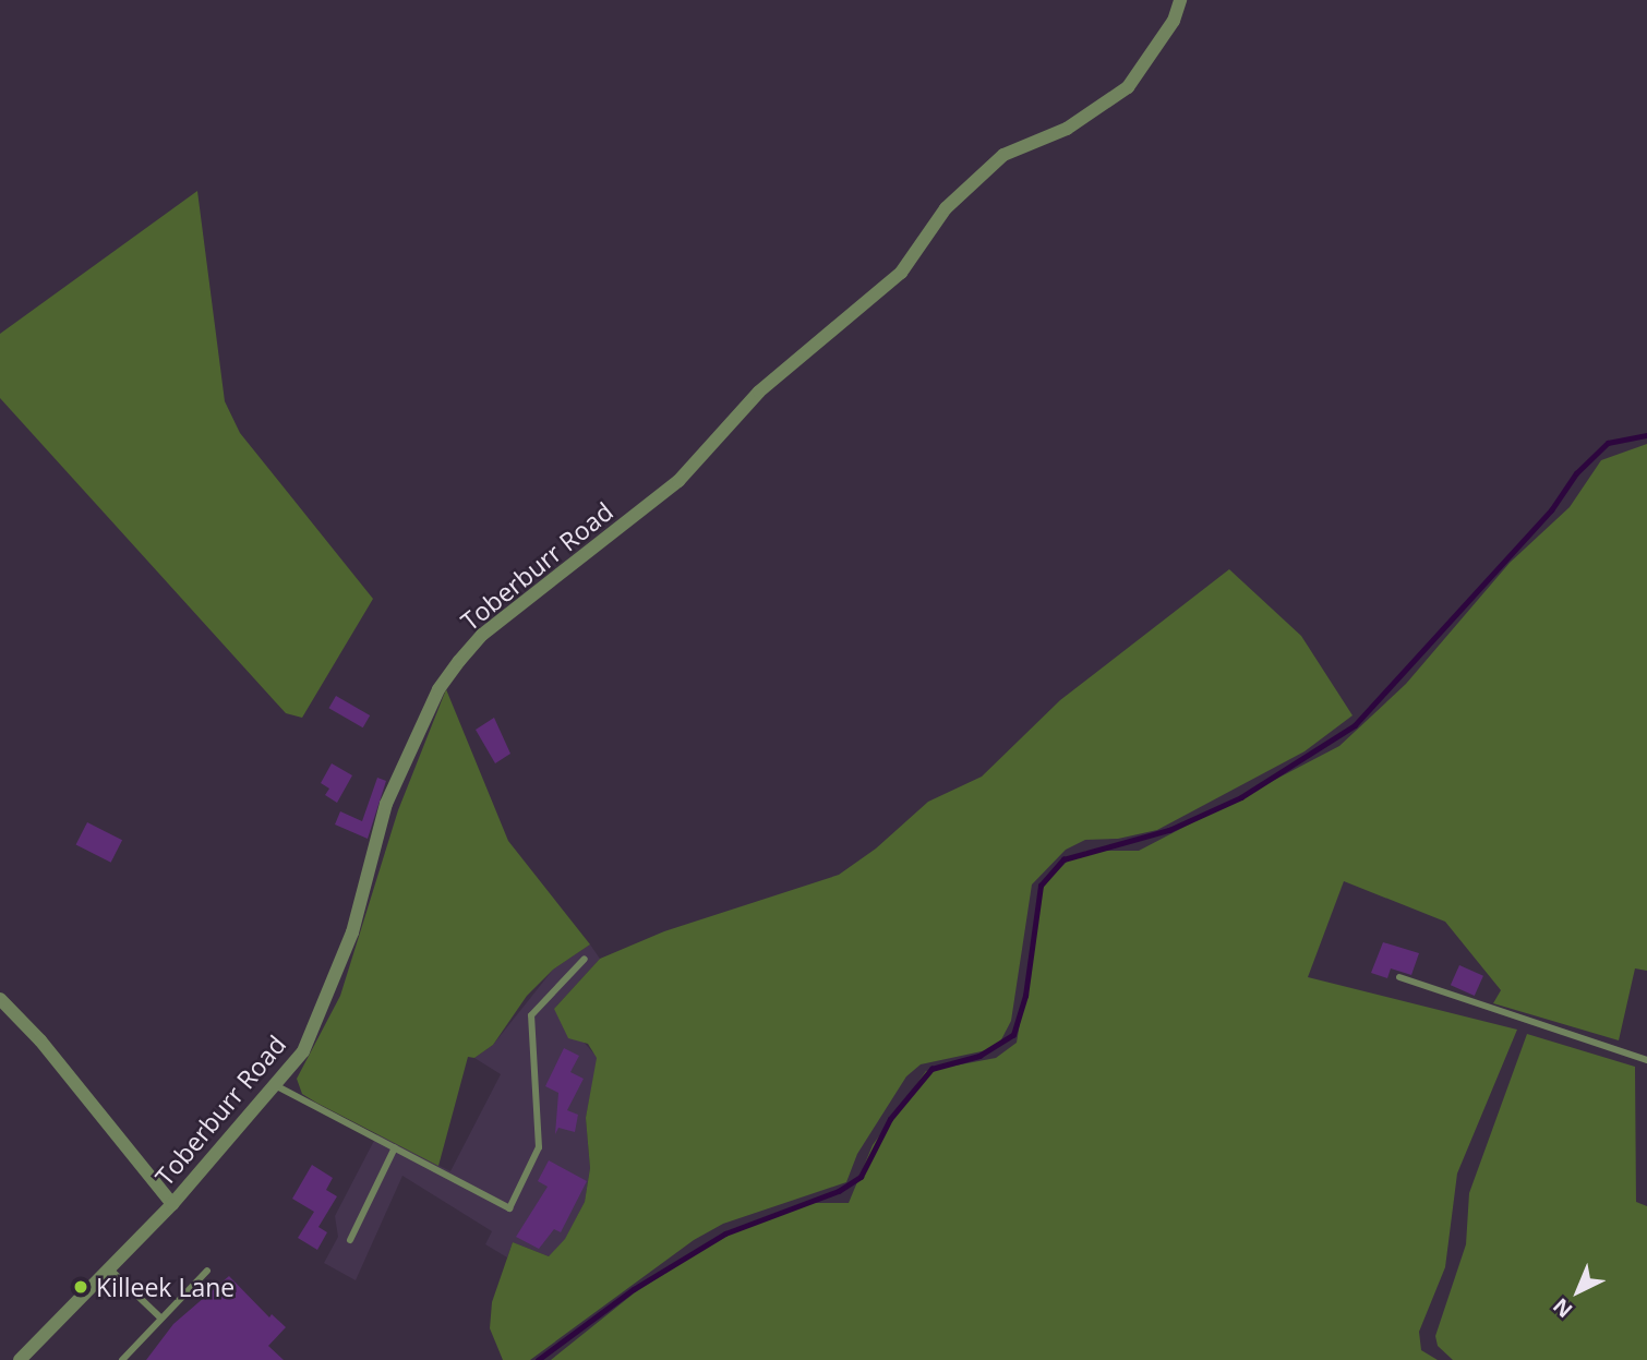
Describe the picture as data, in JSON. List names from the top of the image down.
{
  "streets": {
    "street": ["Toberburr Road"]
  },
  "places": ["Killeek Lane"],
  "north": "bottom left"
}
